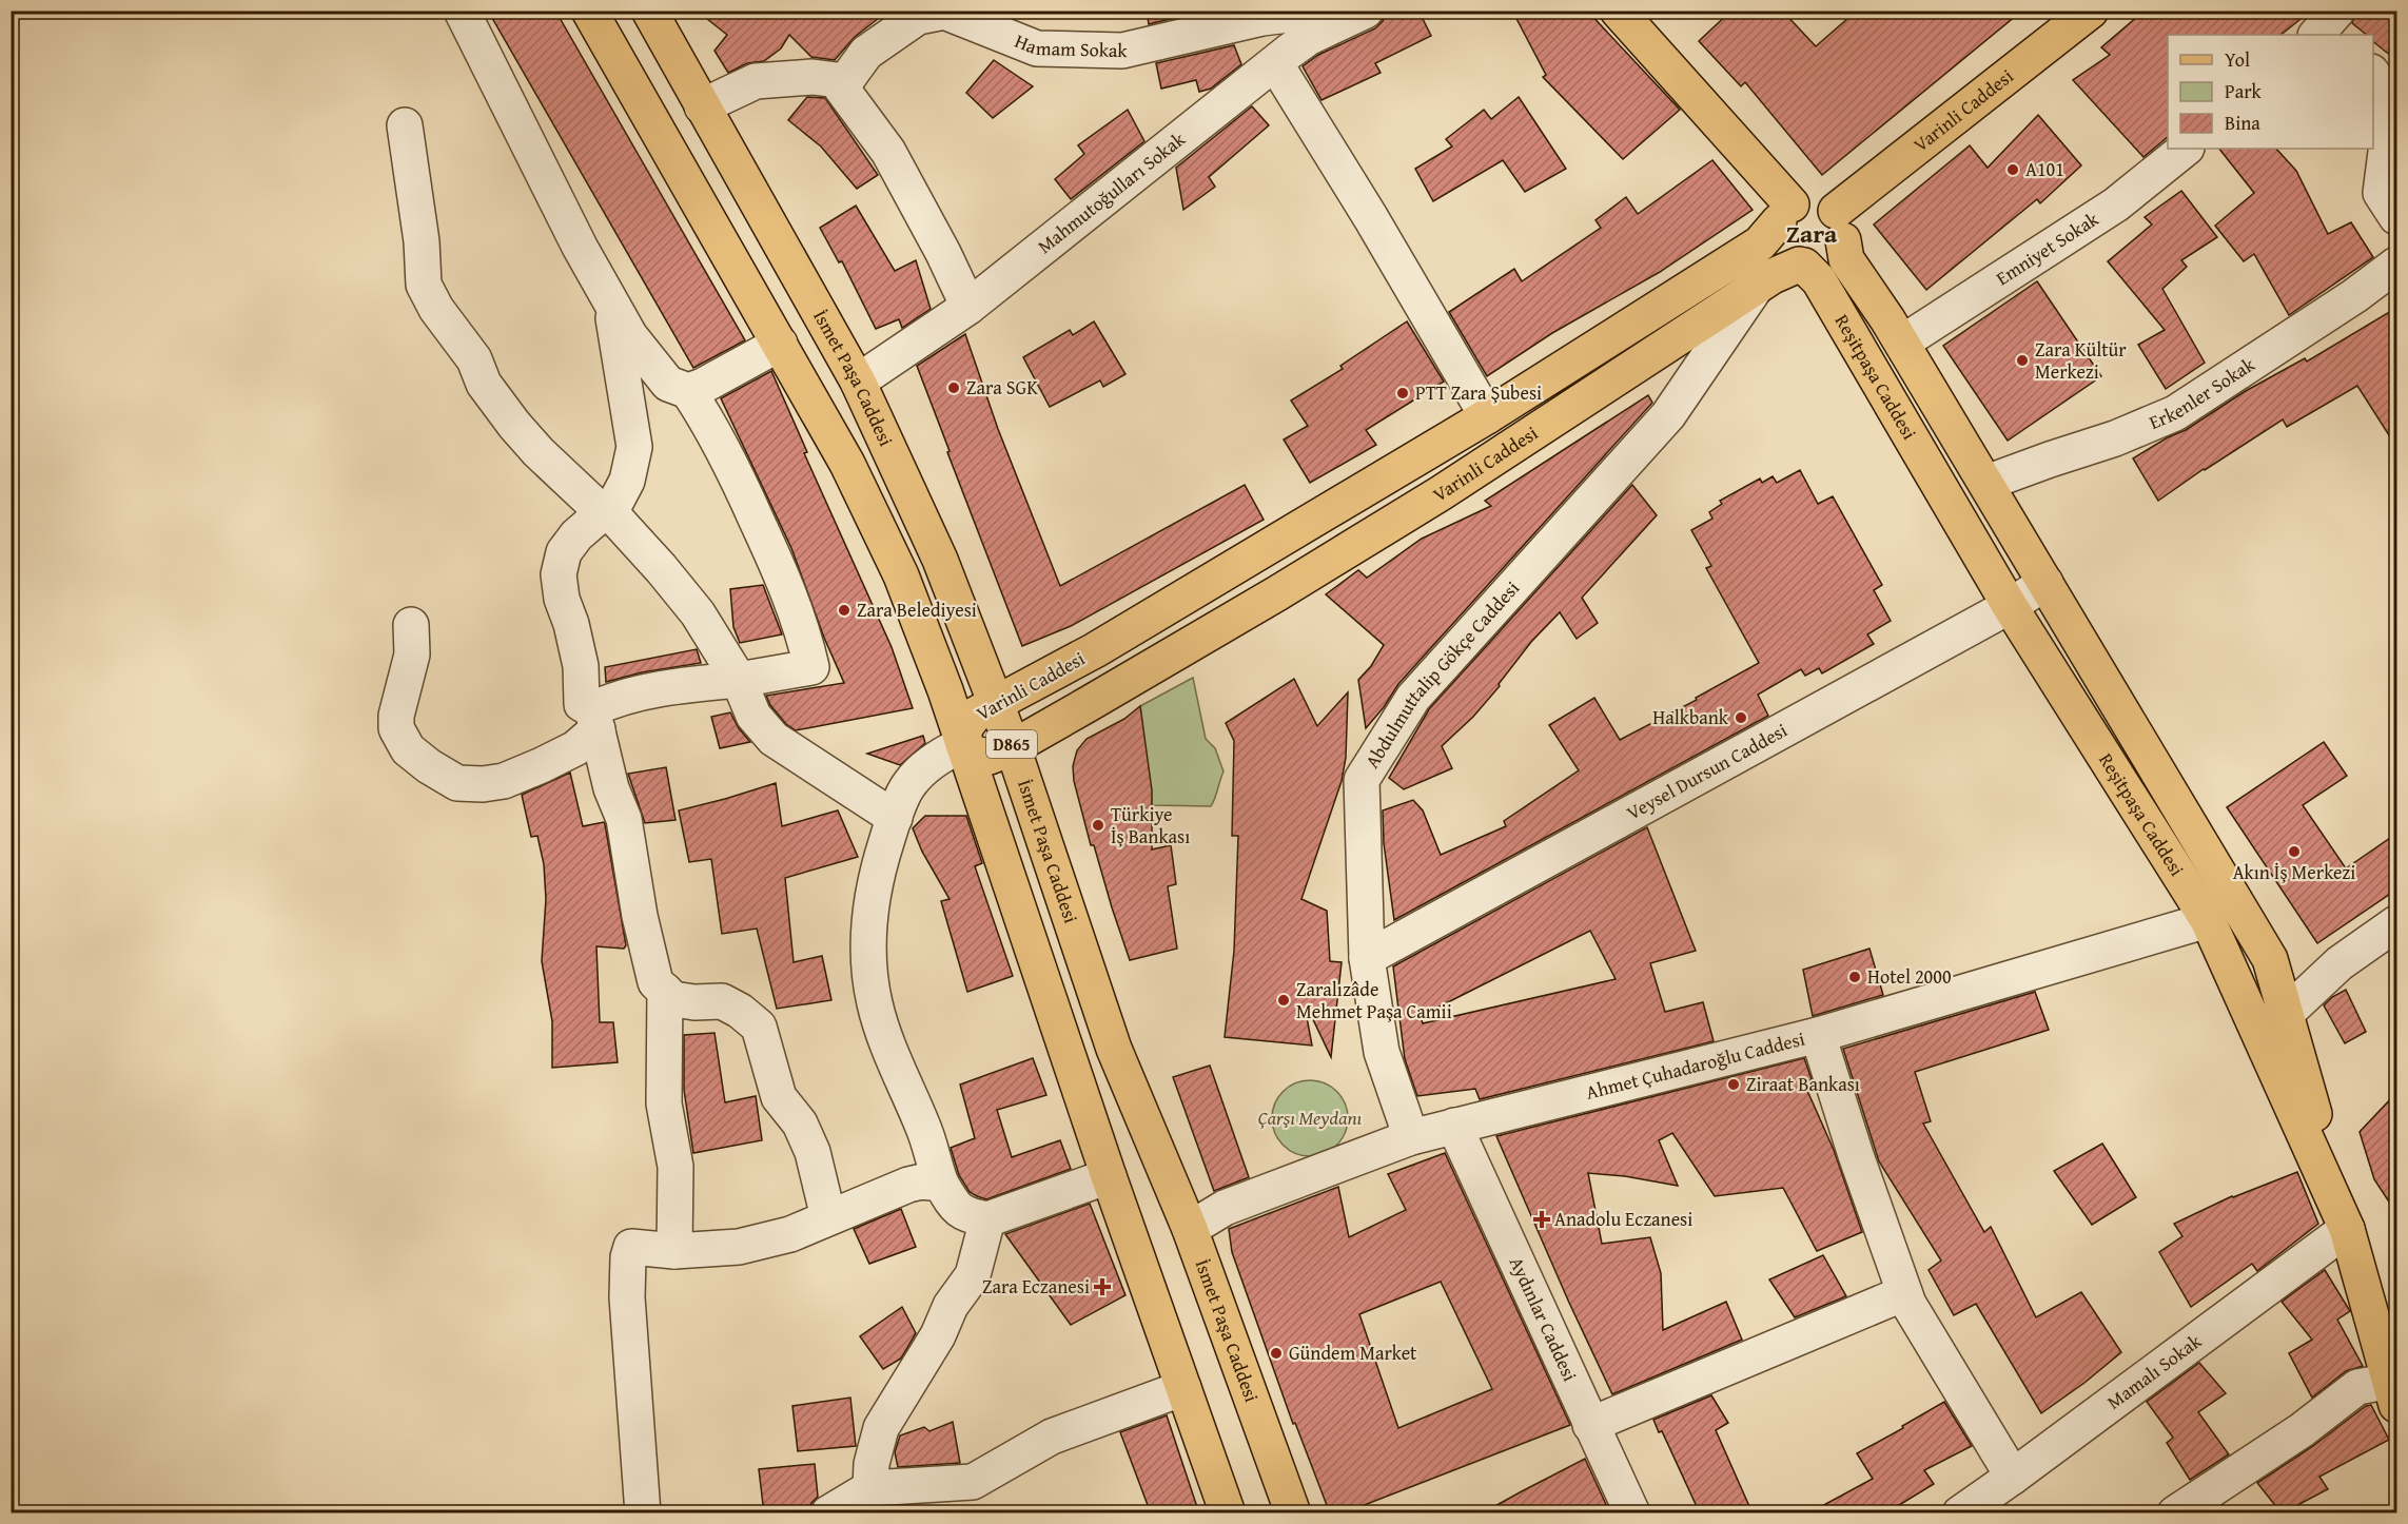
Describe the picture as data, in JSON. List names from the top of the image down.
{
  "streets": {
    "main road": [
      "Varinli Caddesi",
      "Reşitpaşa Caddesi",
      "İsmet Paşa Caddesi",
      "D865"
    ],
    "street": [
      "Hamam Sokak",
      "Mahmutoğulları Sokak",
      "Emniyet Sokak",
      "Erkenler Sokak",
      "Abdulmuttalip Gökçe Caddesi",
      "Veysel Dursun Caddesi",
      "Ahmet Çuhadaroğlu Caddesi",
      "Aydınlar Caddesi",
      "Mamalı Sokak"
    ]
  },
  "crossings": [
    ["Hamam Sokak", "Mahmutoğulları Sokak"],
    ["Varinli Caddesi", "Reşitpaşa Caddesi"],
    ["Varinli Caddesi", "İsmet Paşa Caddesi"],
    ["Varinli Caddesi", "Abdulmuttalip Gökçe Caddesi"],
    ["Varinli Caddesi", "D865"],
    ["Mahmutoğulları Sokak", "İsmet Paşa Caddesi"],
    ["Reşitpaşa Caddesi", "Veysel Dursun Caddesi"],
    ["Reşitpaşa Caddesi", "Ahmet Çuhadaroğlu Caddesi"],
    ["İsmet Paşa Caddesi", "Ahmet Çuhadaroğlu Caddesi"],
    ["Abdulmuttalip Gökçe Caddesi", "Veysel Dursun Caddesi"],
    ["Abdulmuttalip Gökçe Caddesi", "Ahmet Çuhadaroğlu Caddesi"],
    ["Ahmet Çuhadaroğlu Caddesi", "Aydınlar Caddesi"]
  ],
  "districts": ["Zara"],
  "parks": ["Çarşı Meydanı"],
  "places": {
    "other": [
      "A101",
      "Zara Kültür Merkezi",
      "Zara SGK",
      "PTT Zara Şubesi",
      "Zara Belediyesi",
      "Halkbank",
      "Türkiye İş Bankası",
      "Akın İş Merkezi",
      "Hotel 2000",
      "Zaralızâde Mehmet Paşa Camii",
      "Ziraat Bankası",
      "Gündem Market"
    ],
    "health": ["Anadolu Eczanesi", "Zara Eczanesi"]
  },
  "legend": ["Yol", "Park", "Bina"]
}
